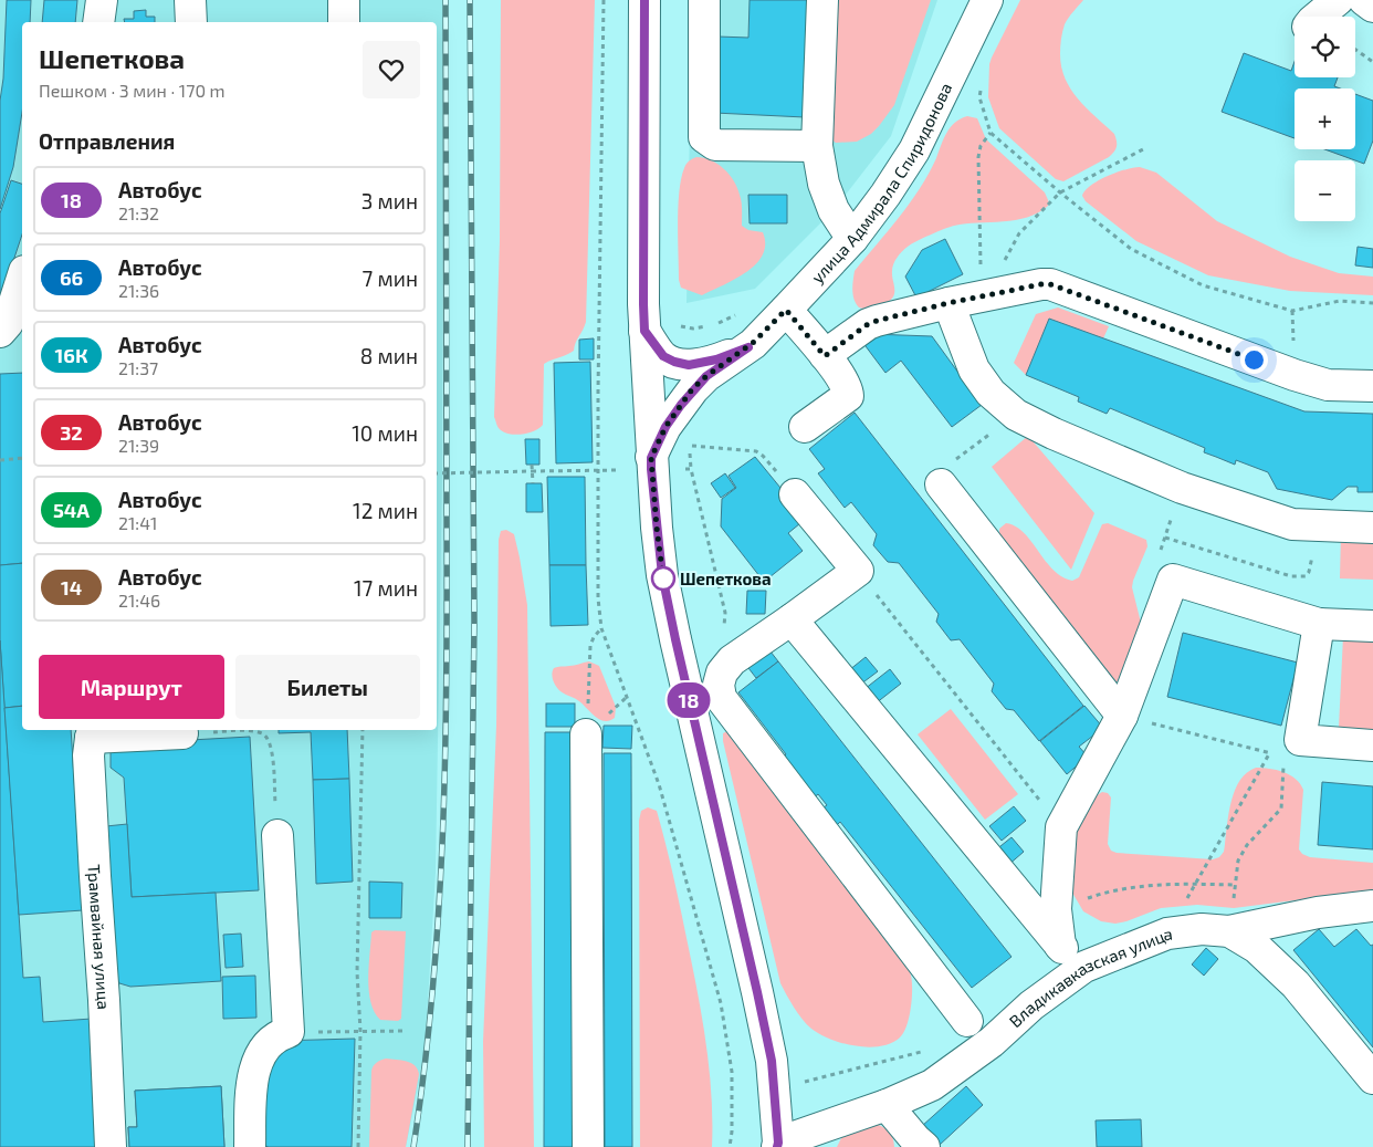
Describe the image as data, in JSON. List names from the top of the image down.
{
  "streets": {
    "main road": ["улица Адмирала Спиридонова", "Трамвайная улица", "Владикавказская улица"]
  },
  "places": ["Шепеткова"],
  "lines": ["bus line 18"],
  "page": {
    "on_map": "18",
    "map_buttons": ["+", "−"],
    "heading": [
      ["Шепеткова", "Пешком · 3 мин · 170 m"],
      "Отправления"
    ],
    "list": [
      {
        "mark": "18",
        "name": "Автобус",
        "note": "21:32",
        "value": "3 мин"
      },
      {
        "mark": "66",
        "name": "Автобус",
        "note": "21:36",
        "value": "7 мин"
      },
      {
        "mark": "16К",
        "name": "Автобус",
        "note": "21:37",
        "value": "8 мин"
      },
      {
        "mark": "32",
        "name": "Автобус",
        "note": "21:39",
        "value": "10 мин"
      },
      {
        "mark": "54А",
        "name": "Автобус",
        "note": "21:41",
        "value": "12 мин"
      },
      {
        "mark": "14",
        "name": "Автобус",
        "note": "21:46",
        "value": "17 мин"
      }
    ],
    "buttons": ["Маршрут", "Билеты"]
  }
}
